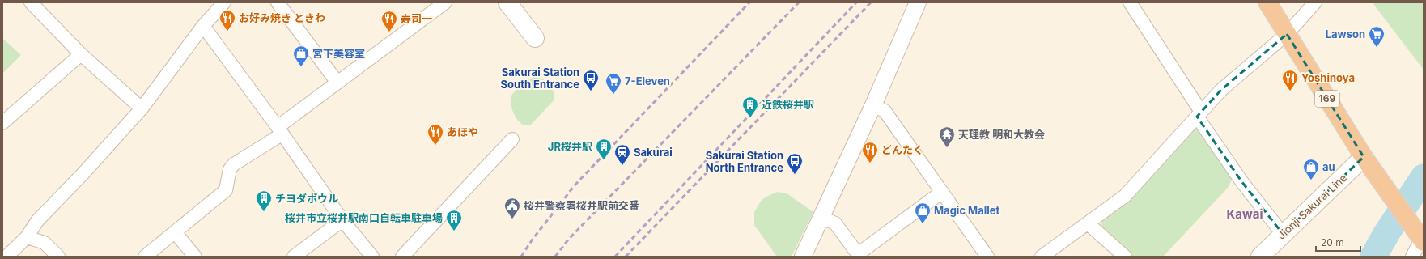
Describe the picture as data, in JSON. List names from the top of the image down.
{
  "streets": {
    "highway": ["169"],
    "main road": ["Jionji Sakurai Line"]
  },
  "crossings": [
    ["169", "Jionji Sakurai Line"]
  ],
  "districts": ["Kawai"],
  "places": {
    "restaurant": [
      "お好み焼き ときわ",
      "寿司一",
      "Yoshinoya",
      "あほや",
      "どんたく"
    ],
    "supermarket": ["Lawson", "7-Eleven"],
    "shop": ["宮下美容室", "au", "Magic Mallet"],
    "bus stop": ["Sakurai Station South Entrance", "Sakurai Station North Entrance"],
    "building": [
      "近鉄桜井駅",
      "JR桜井駅",
      "チヨダボウル",
      "桜井市立桜井駅南口自転車駐車場"
    ],
    "temple": ["天理教 明和大教会"],
    "station": ["Sakurai"],
    "public building": ["桜井警察署桜井駅前交番"]
  },
  "scale_bar": "20 m"
}
